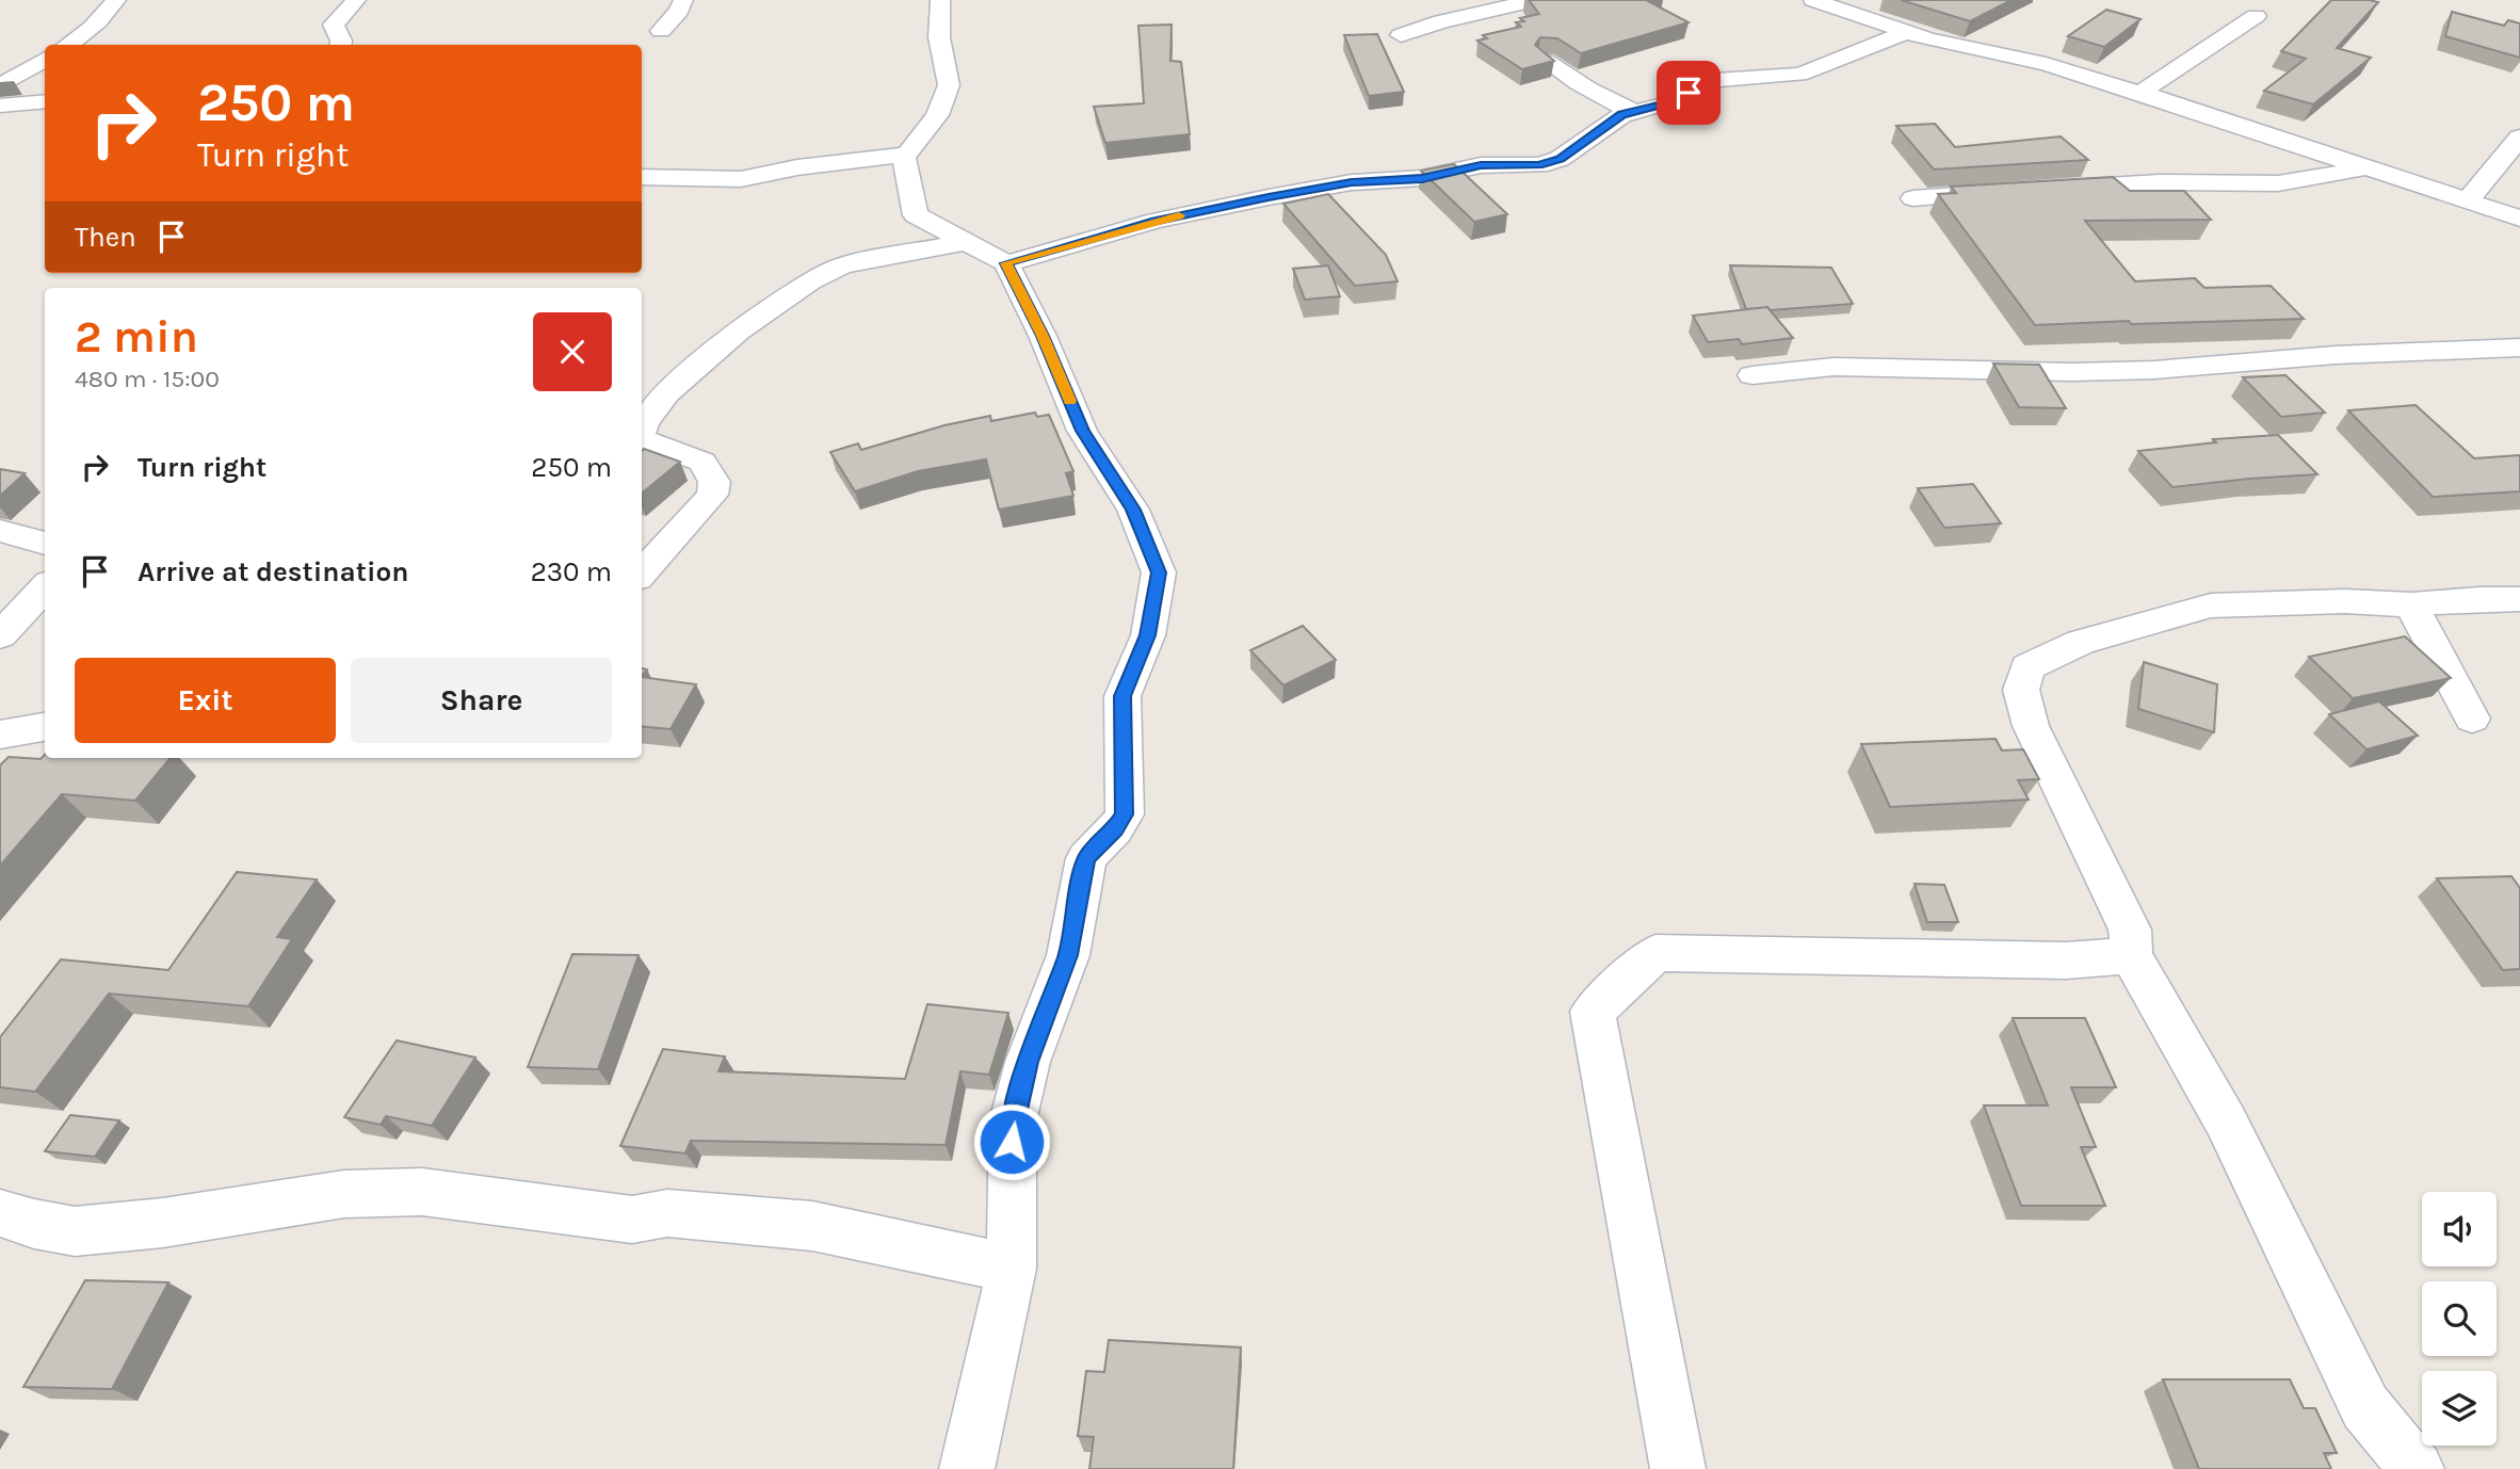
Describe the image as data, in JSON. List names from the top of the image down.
{
  "page": {
    "turn": ["250 m", "Turn right"],
    "then": "Then",
    "heading": ["2 min", "480 m · 15:00"],
    "list": [
      {
        "name": "Turn right",
        "value": "250 m"
      },
      {
        "name": "Arrive at destination",
        "value": "230 m"
      }
    ],
    "buttons": ["Exit", "Share"]
  }
}
